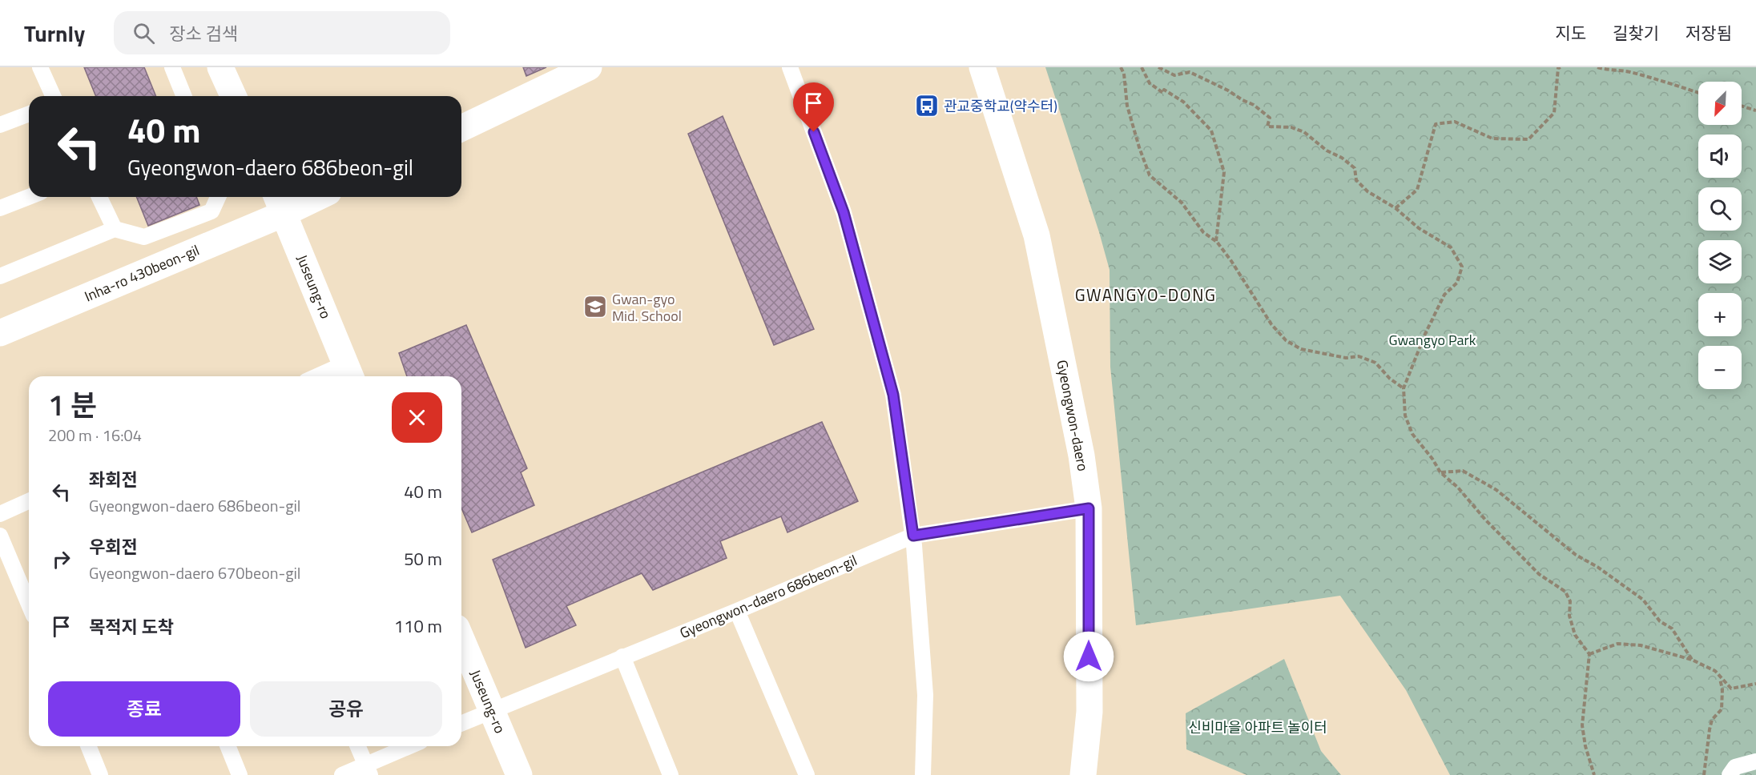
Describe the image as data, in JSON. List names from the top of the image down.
{
  "streets": {
    "street": ["Inha-ro 430beon-gil", "Juseung-ro", "Gyeongwon-daero"],
    "lane": ["Gyeongwon-daero 686beon-gil"]
  },
  "crossings": [
    ["Inha-ro 430beon-gil", "Juseung-ro"],
    ["Juseung-ro", "Gyeongwon-daero 686beon-gil"],
    ["Gyeongwon-daero", "Gyeongwon-daero 686beon-gil"]
  ],
  "districts": ["GWANGYO-DONG"],
  "parks": ["Gwangyo Park", "신비마을 아파트 놀이터"],
  "places": {
    "bus stop": ["관교중학교(약수터)"],
    "school or university": ["Gwan-gyo Mid. School"]
  },
  "north": "bottom left",
  "page": {
    "header": "Turnly",
    "search": "장소 검색",
    "nav": ["지도", "길찾기", "저장됨"],
    "map_buttons": ["+", "−"],
    "turn": ["40 m", "Gyeongwon-daero 686beon-gil"],
    "heading": ["1 분", "200 m · 16:04"],
    "list": [
      {
        "name": "좌회전",
        "note": "Gyeongwon-daero 686beon-gil",
        "value": "40 m"
      },
      {
        "name": "우회전",
        "note": "Gyeongwon-daero 670beon-gil",
        "value": "50 m"
      },
      {
        "name": "목적지 도착",
        "value": "110 m"
      }
    ],
    "buttons": ["종료", "공유"]
  }
}
